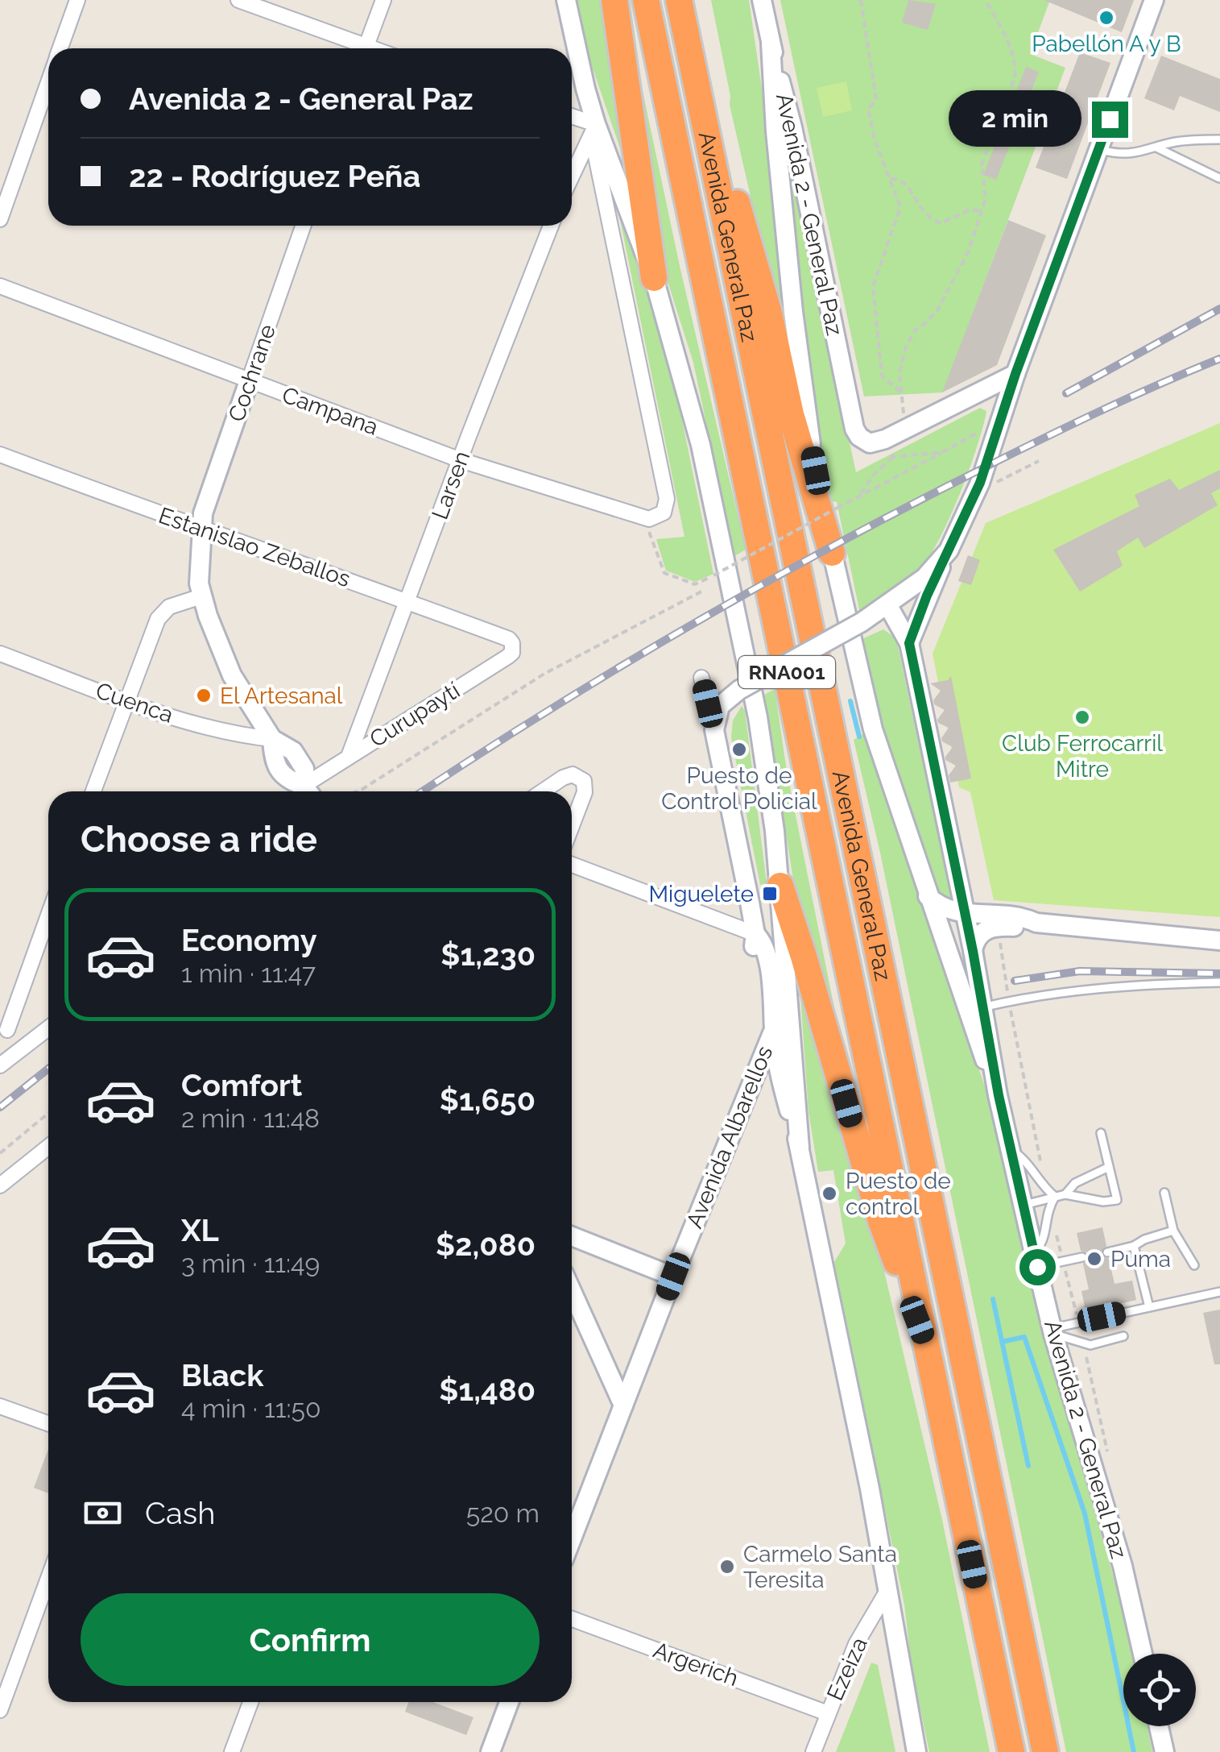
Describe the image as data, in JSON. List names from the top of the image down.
{
  "streets": {
    "highway": ["Avenida General Paz", "RNA001"],
    "street": [
      "Avenida 2 - General Paz",
      "Cochrane",
      "Campana",
      "Larsen",
      "Estanislao Zeballos",
      "Cuenca",
      "Curupaytí",
      "Avenida Albarellos",
      "Argerich",
      "Ezeiza"
    ]
  },
  "crossings": [
    ["Avenida 2 - General Paz", "Avenida General Paz"],
    ["Cochrane", "Campana"],
    ["Cochrane", "Estanislao Zeballos"],
    ["Cochrane", "Cuenca"],
    ["Campana", "Larsen"],
    ["Larsen", "Estanislao Zeballos"],
    ["Larsen", "Curupaytí"],
    ["Estanislao Zeballos", "Curupaytí"],
    ["Argerich", "Ezeiza"]
  ],
  "places": {
    "other": [
      "Pabellón A y B",
      "El Artesanal",
      "Club Ferrocarril Mitre",
      "Puesto de Control Policial",
      "Puesto de control",
      "Puma",
      "Carmelo Santa Teresita"
    ],
    "transit": ["Miguelete"]
  },
  "page": {
    "banner": ["Avenida 2 - General Paz", "22 - Rodríguez Peña"],
    "bubble": "2 min",
    "heading": "Choose a ride",
    "list": [
      {
        "name": "Economy",
        "note": "1 min · 11:47",
        "value": "$1,230"
      },
      {
        "name": "Comfort",
        "note": "2 min · 11:48",
        "value": "$1,650"
      },
      {
        "name": "XL",
        "note": "3 min · 11:49",
        "value": "$2,080"
      },
      {
        "name": "Black",
        "note": "4 min · 11:50",
        "value": "$1,480"
      }
    ],
    "pay": ["Cash", "520 m"],
    "buttons": "Confirm"
  }
}
